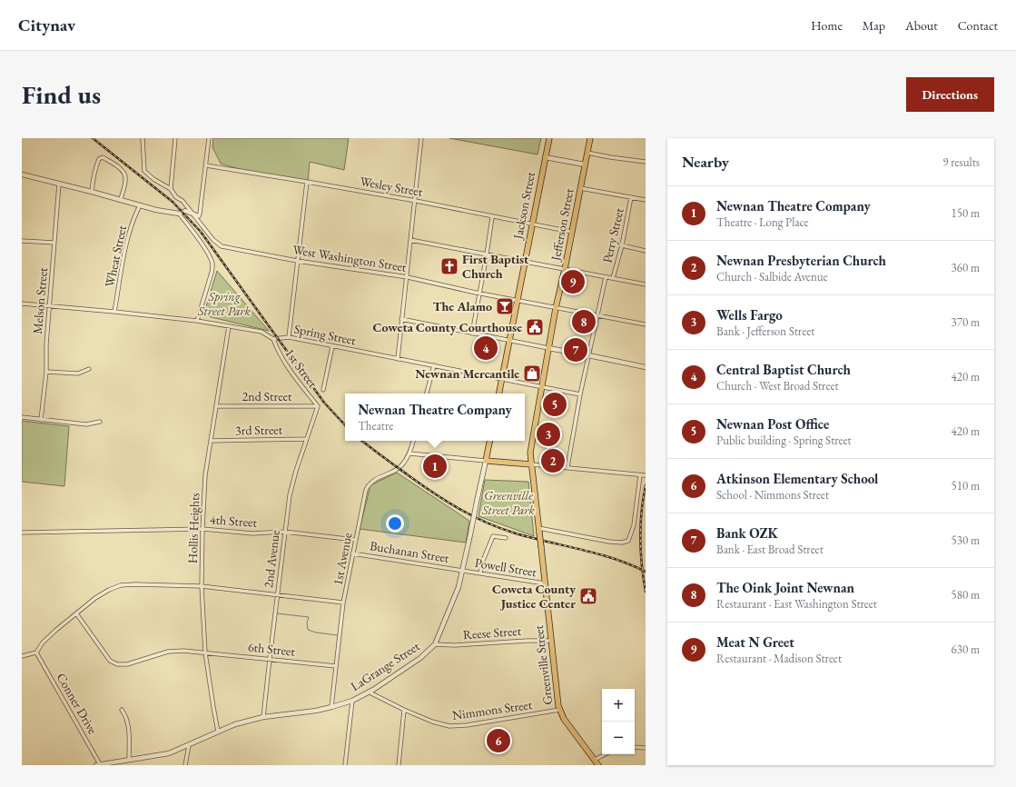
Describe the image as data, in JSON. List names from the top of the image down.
{
  "streets": {
    "main road": [
      "Jackson Street",
      "Jefferson Street",
      "Greenville Street",
      "LaGrange Street"
    ],
    "street": [
      "Wesley Street",
      "Perry Street",
      "Wheat Street",
      "West Washington Street",
      "Melson Street",
      "Spring Street",
      "1st Street",
      "2nd Street",
      "3rd Street",
      "4th Street",
      "Hollis Heights",
      "Buchanan Street",
      "2nd Avenue",
      "1st Avenue",
      "Powell Street",
      "Reese Street",
      "6th Street",
      "Conner Drive",
      "Nimmons Street"
    ]
  },
  "crossings": [
    ["Wesley Street", "Jackson Street"],
    ["Wesley Street", "Jefferson Street"],
    ["Jackson Street", "West Washington Street"],
    ["Jefferson Street", "West Washington Street"],
    ["Jefferson Street", "Spring Street"],
    ["Jefferson Street", "Greenville Street"],
    ["Perry Street", "West Washington Street"],
    ["Perry Street", "Spring Street"],
    ["Spring Street", "1st Street"],
    ["1st Street", "2nd Street"],
    ["1st Street", "2nd Avenue"],
    ["2nd Street", "Hollis Heights"],
    ["2nd Street", "2nd Avenue"],
    ["3rd Street", "Hollis Heights"],
    ["3rd Street", "2nd Avenue"],
    ["4th Street", "Hollis Heights"],
    ["4th Street", "2nd Avenue"],
    ["4th Street", "1st Avenue"],
    ["Hollis Heights", "6th Street"],
    ["Hollis Heights", "LaGrange Street"],
    ["Buchanan Street", "1st Avenue"],
    ["Buchanan Street", "Powell Street"],
    ["Buchanan Street", "LaGrange Street"],
    ["2nd Avenue", "6th Street"],
    ["2nd Avenue", "LaGrange Street"],
    ["1st Avenue", "6th Street"],
    ["1st Avenue", "LaGrange Street"],
    ["Powell Street", "Greenville Street"],
    ["Powell Street", "LaGrange Street"],
    ["Reese Street", "Greenville Street"],
    ["Reese Street", "LaGrange Street"],
    ["Greenville Street", "Nimmons Street"],
    ["LaGrange Street", "Conner Drive"],
    ["LaGrange Street", "Nimmons Street"]
  ],
  "parks": ["Spring Street Park", "Greenville Street Park"],
  "places": {
    "church": ["First Baptist Church"],
    "bar": ["The Alamo"],
    "public building": ["Coweta County Courthouse", "Coweta County Justice Center"],
    "shop": ["Newnan Mercantile"]
  },
  "page": {
    "header": "Citynav",
    "nav": [
      "Home",
      "Map",
      "About",
      "Contact"
    ],
    "buttons": "Directions",
    "title": "Find us",
    "heading": ["Nearby", "9 results"],
    "list": [
      {
        "mark": "1",
        "name": "Newnan Theatre Company",
        "note": "Theatre · Long Place",
        "value": "150 m"
      },
      {
        "mark": "2",
        "name": "Newnan Presbyterian Church",
        "note": "Church · Salbide Avenue",
        "value": "360 m"
      },
      {
        "mark": "3",
        "name": "Wells Fargo",
        "note": "Bank · Jefferson Street",
        "value": "370 m"
      },
      {
        "mark": "4",
        "name": "Central Baptist Church",
        "note": "Church · West Broad Street",
        "value": "420 m"
      },
      {
        "mark": "5",
        "name": "Newnan Post Office",
        "note": "Public building · Spring Street",
        "value": "420 m"
      },
      {
        "mark": "6",
        "name": "Atkinson Elementary School",
        "note": "School · Nimmons Street",
        "value": "510 m"
      },
      {
        "mark": "7",
        "name": "Bank OZK",
        "note": "Bank · East Broad Street",
        "value": "530 m"
      },
      {
        "mark": "8",
        "name": "The Oink Joint Newnan",
        "note": "Restaurant · East Washington Street",
        "value": "580 m"
      },
      {
        "mark": "9",
        "name": "Meat N Greet",
        "note": "Restaurant · Madison Street",
        "value": "630 m"
      }
    ],
    "pins": [
      "9",
      "8",
      "4",
      "7",
      "5",
      "3",
      "2",
      "1",
      "6"
    ],
    "popup": ["Newnan Theatre Company", "Theatre"],
    "map_buttons": ["+", "−"]
  }
}
